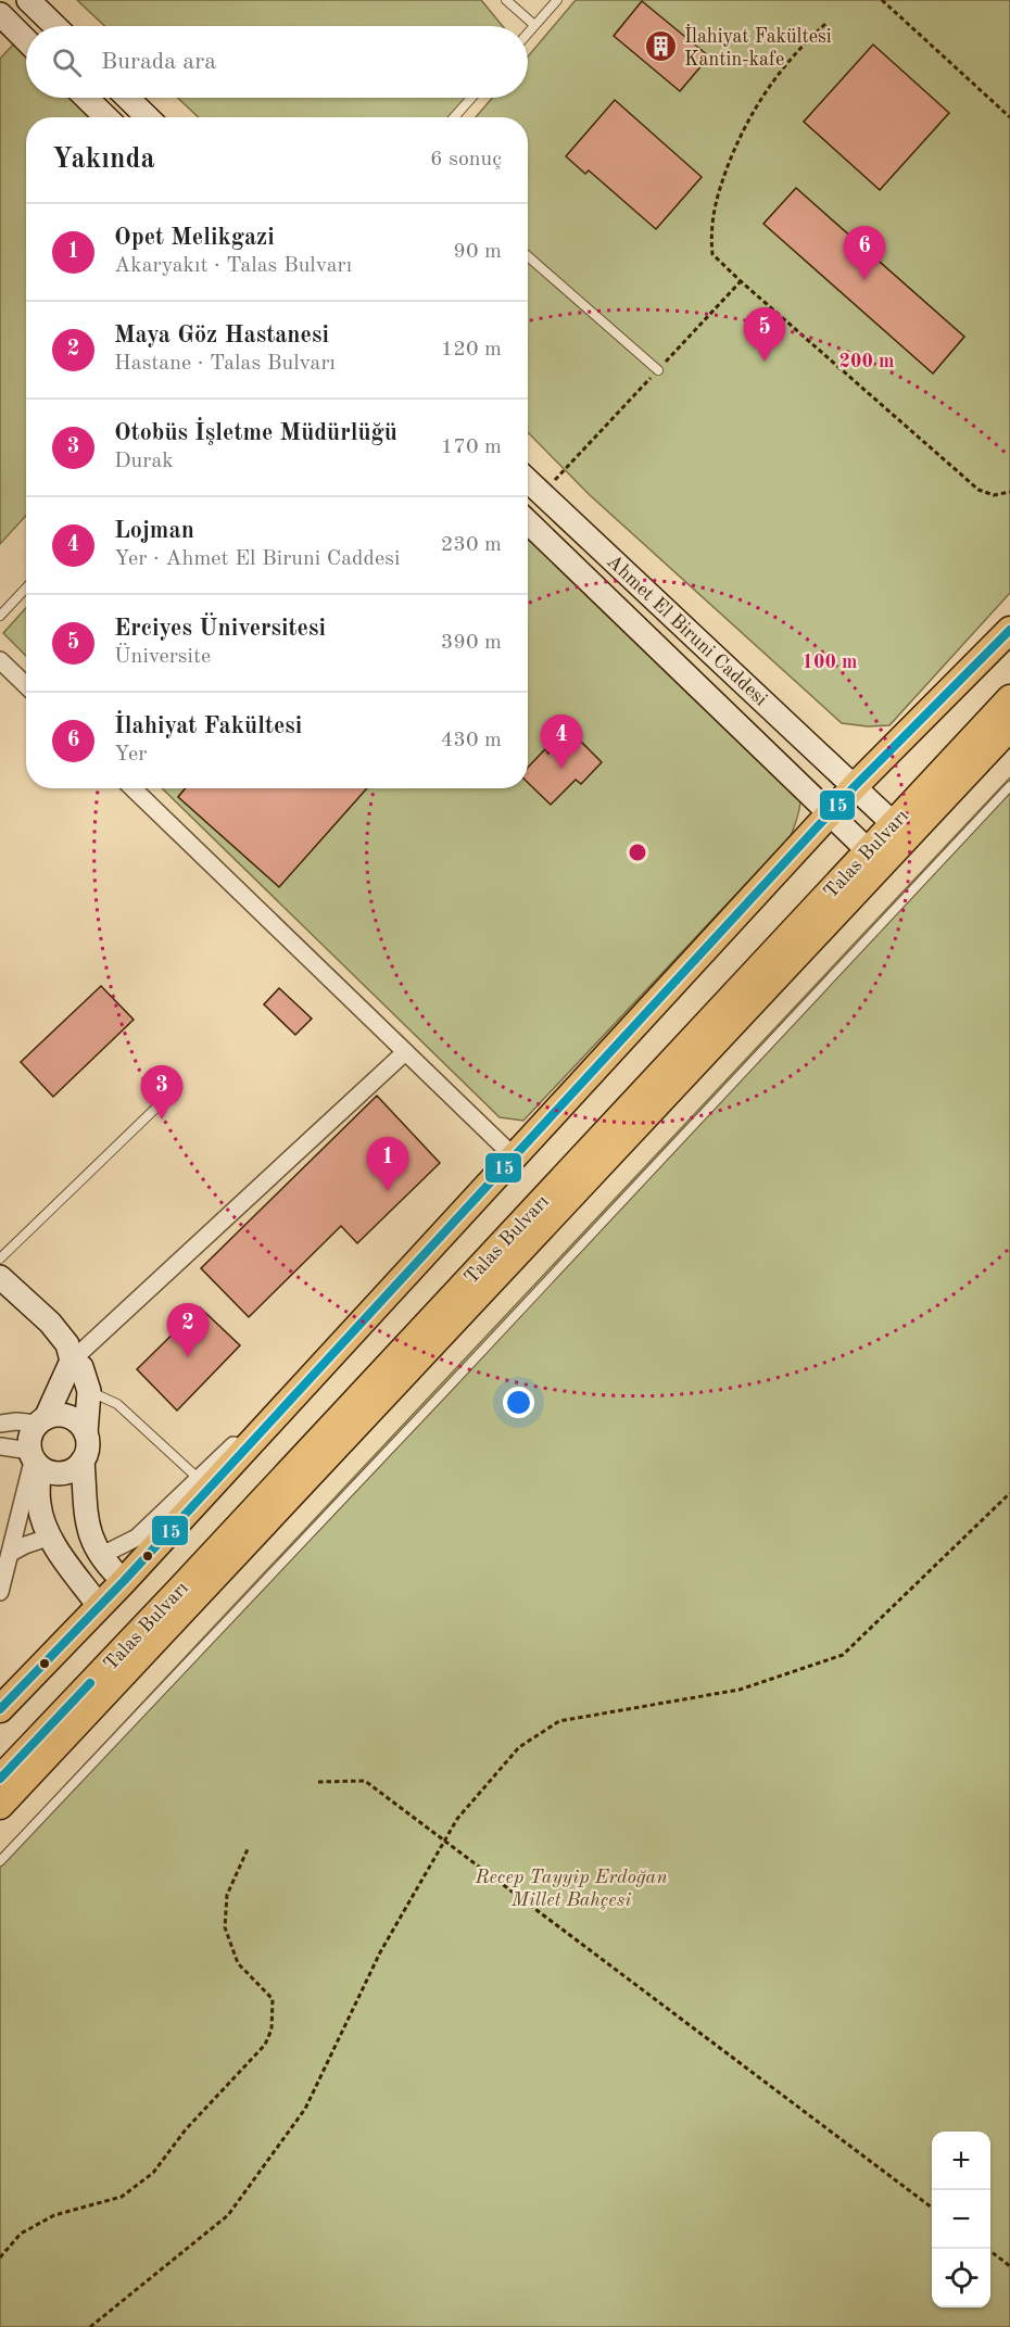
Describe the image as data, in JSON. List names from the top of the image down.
{
  "streets": {
    "main road": ["Talas Bulvarı"],
    "street": ["Ahmet El Biruni Caddesi"]
  },
  "crossings": [
    ["Ahmet El Biruni Caddesi", "Talas Bulvarı"]
  ],
  "parks": ["Recep Tayyip Erdoğan Millet Bahçesi"],
  "places": {
    "building": ["İlahiyat Fakültesi Kantin-kafe"]
  },
  "lines": ["transit line 15"],
  "page": {
    "search": "Burada ara",
    "heading": ["Yakında", "6 sonuç"],
    "list": [
      {
        "mark": "1",
        "name": "Opet Melikgazi",
        "note": "Akaryakıt · Talas Bulvarı",
        "value": "90 m"
      },
      {
        "mark": "2",
        "name": "Maya Göz Hastanesi",
        "note": "Hastane · Talas Bulvarı",
        "value": "120 m"
      },
      {
        "mark": "3",
        "name": "Otobüs İşletme Müdürlüğü",
        "note": "Durak",
        "value": "170 m"
      },
      {
        "mark": "4",
        "name": "Lojman",
        "note": "Yer · Ahmet El Biruni Caddesi",
        "value": "230 m"
      },
      {
        "mark": "5",
        "name": "Erciyes Üniversitesi",
        "note": "Üniversite",
        "value": "390 m"
      },
      {
        "mark": "6",
        "name": "İlahiyat Fakültesi",
        "note": "Yer",
        "value": "430 m"
      }
    ],
    "pins": [
      "6",
      "5",
      "4",
      "3",
      "1",
      "2"
    ],
    "map_buttons": ["+", "−"]
  },
  "rings": ["200 m", "100 m"]
}
